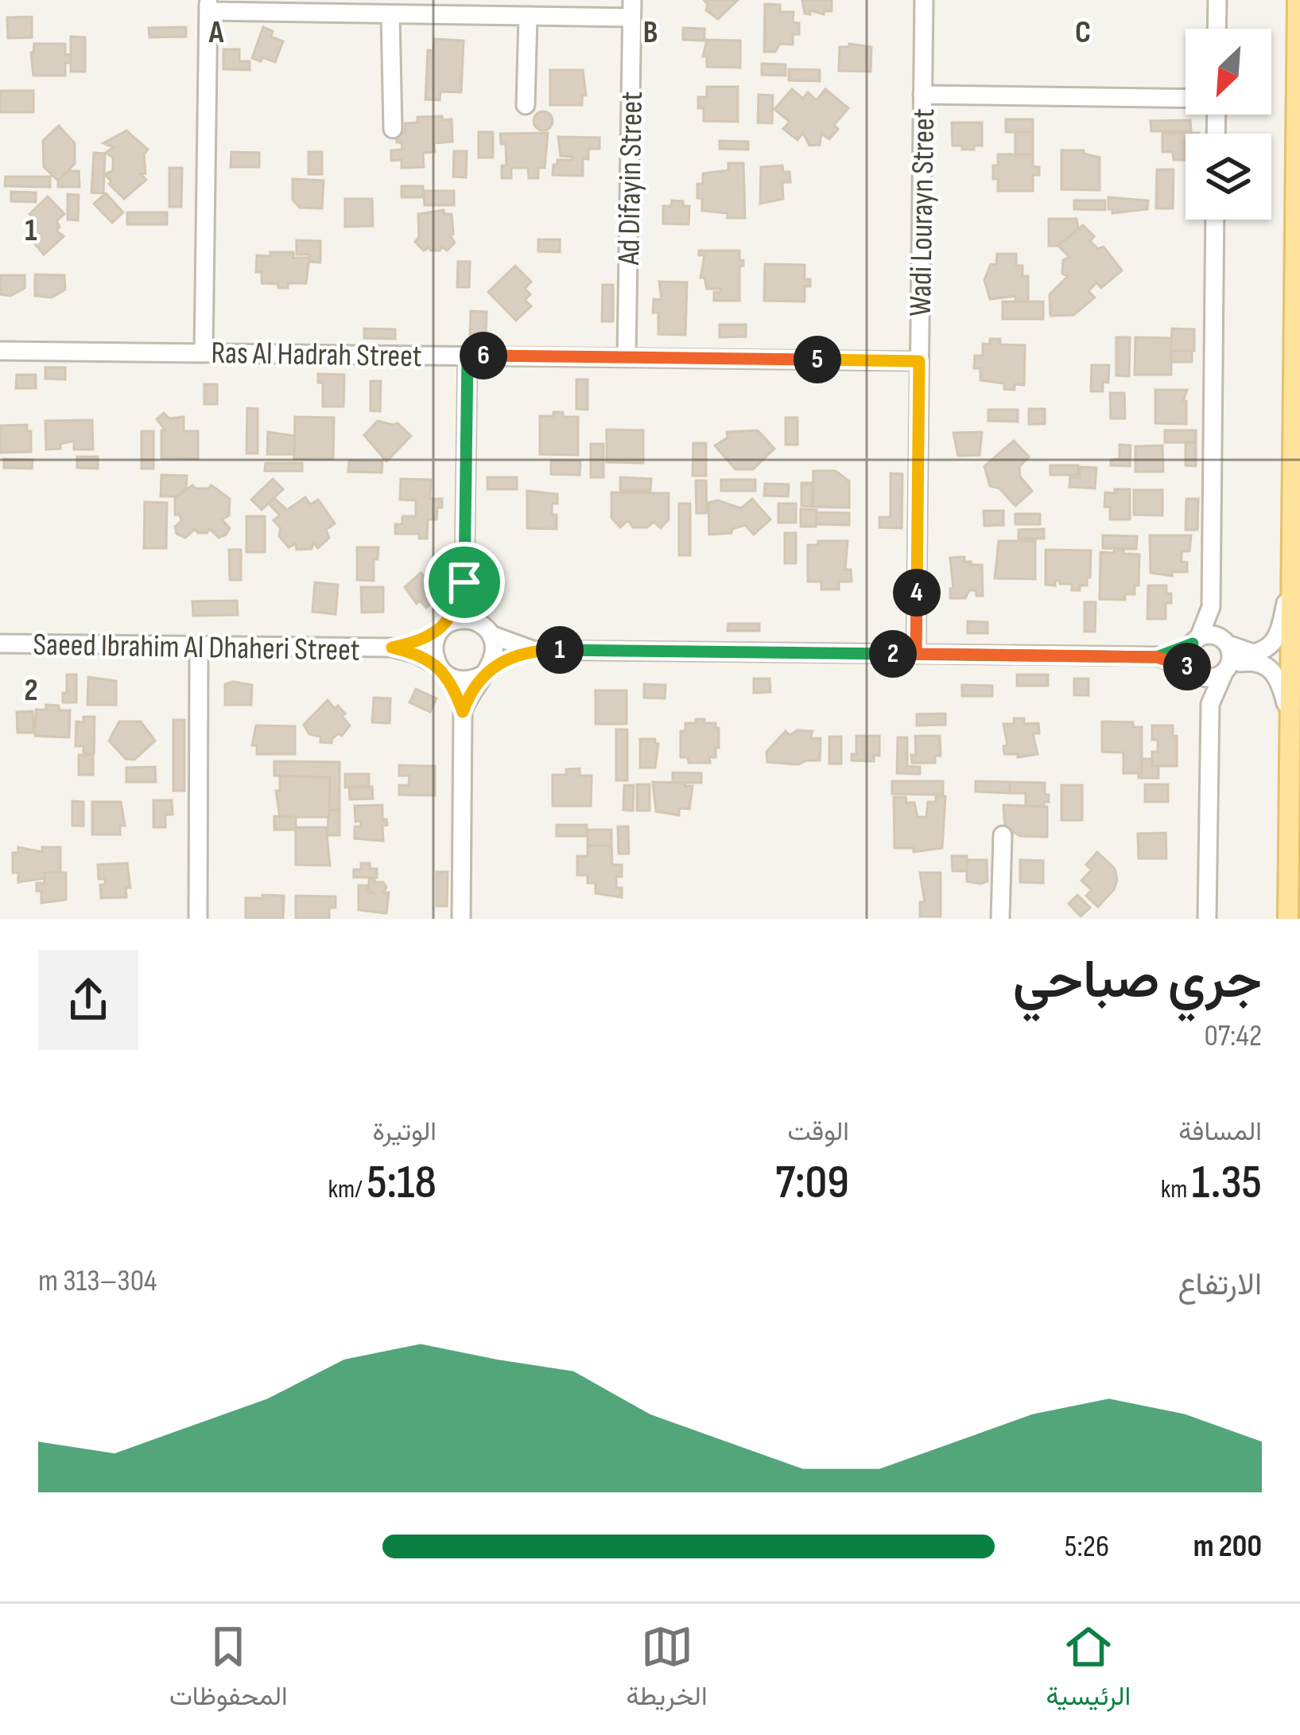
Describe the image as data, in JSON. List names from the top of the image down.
{
  "streets": {
    "street": [
      "Ad Difayin Street",
      "Wadi Lourayn Street",
      "Ras Al Hadrah Street",
      "Saeed Ibrahim Al Dhaheri Street"
    ]
  },
  "crossings": [
    ["Ad Difayin Street", "Ras Al Hadrah Street"],
    ["Wadi Lourayn Street", "Ras Al Hadrah Street"]
  ],
  "north": "bottom left",
  "page": {
    "pins": [
      "6",
      "5",
      "4",
      "1",
      "2",
      "3"
    ],
    "heading": ["جري صباحي", "07:42"],
    "stats": [
      ["المسافة", "1.35 km"],
      ["الوقت", "7:09"],
      ["الوتيرة", "5:18 /km"]
    ],
    "chart": ["الارتفاع", "304–313 m"],
    "list": [
      {
        "name": "200 m",
        "note": "5:26"
      }
    ],
    "tabs": ["الرئيسية", "الخريطة", "المحفوظات"]
  },
  "grid": {
    "columns": ["A", "B", "C"],
    "rows": ["1", "2"]
  }
}
